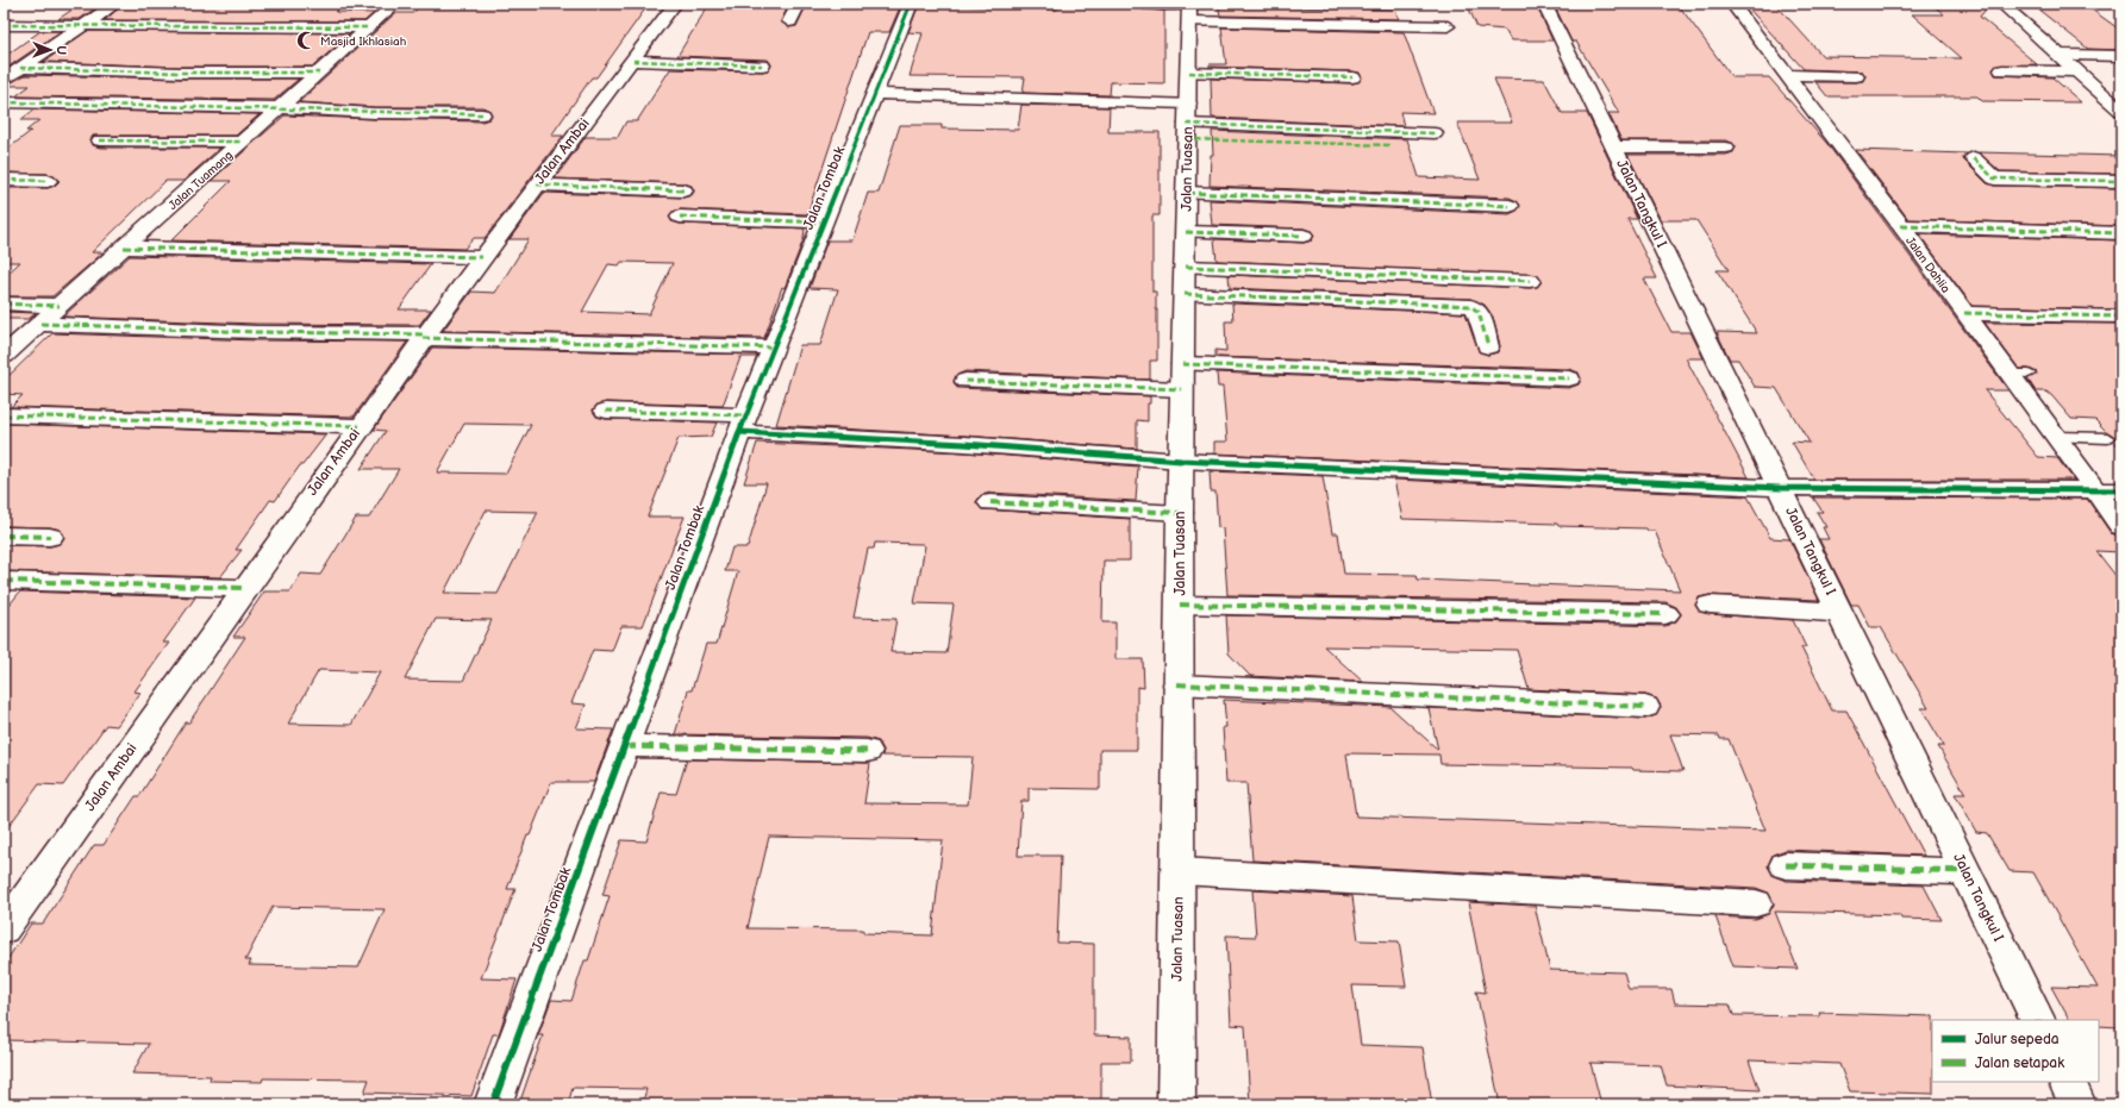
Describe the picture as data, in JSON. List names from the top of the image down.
{
  "streets": {
    "street": [
      "Jalan Ambai",
      "Jalan Tuasan",
      "Jalan Tuamang",
      "Jalan Tombak",
      "Jalan Tangkul I",
      "Jalan Dahlia"
    ]
  },
  "places": {
    "mosque": ["Masjid Ikhlasiah"]
  },
  "legend": ["Jalur sepeda", "Jalan setapak"],
  "north": "right"
}
